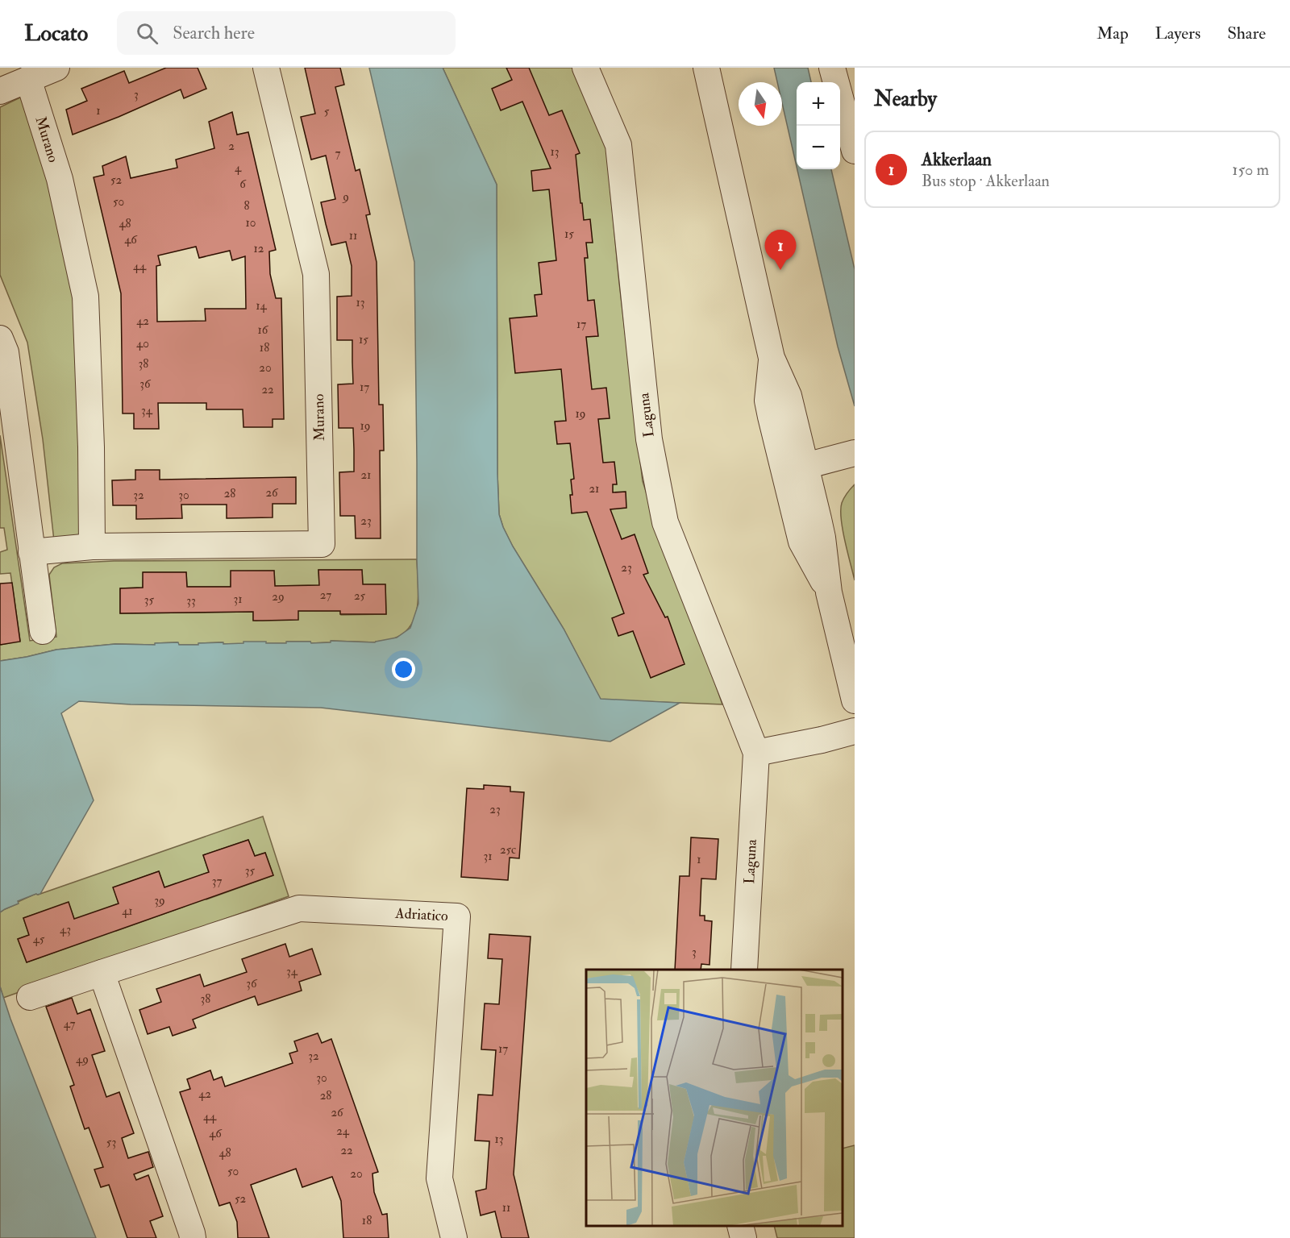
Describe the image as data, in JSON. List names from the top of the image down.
{
  "streets": {
    "street": ["Murano", "Laguna", "Adriatico"]
  },
  "house_numbers": [
    "3",
    "1",
    "5",
    "2",
    "13",
    "7",
    "4",
    "52",
    "6",
    "9",
    "50",
    "8",
    "10",
    "48",
    "15",
    "11",
    "46",
    "12",
    "44",
    "13",
    "14",
    "42",
    "17",
    "16",
    "15",
    "40",
    "18",
    "38",
    "20",
    "36",
    "17",
    "22",
    "34",
    "19",
    "19",
    "21",
    "21",
    "26",
    "28",
    "32",
    "30",
    "23",
    "23",
    "27",
    "25",
    "29",
    "31",
    "35",
    "33",
    "23",
    "25c",
    "31",
    "1",
    "35",
    "37",
    "39",
    "41",
    "43",
    "45",
    "3",
    "34",
    "36",
    "38",
    "47",
    "17",
    "32",
    "49",
    "30",
    "42",
    "28",
    "26",
    "44",
    "24",
    "46",
    "13",
    "53",
    "22",
    "48",
    "50",
    "20",
    "52",
    "11",
    "18"
  ],
  "north": "bottom",
  "page": {
    "header": "Locato",
    "search": "Search here",
    "nav": ["Map", "Layers", "Share"],
    "heading": "Nearby",
    "map_buttons": ["+", "−"],
    "list": [
      {
        "mark": "1",
        "name": "Akkerlaan",
        "note": "Bus stop · Akkerlaan",
        "value": "150 m"
      }
    ],
    "pins": "1"
  }
}
